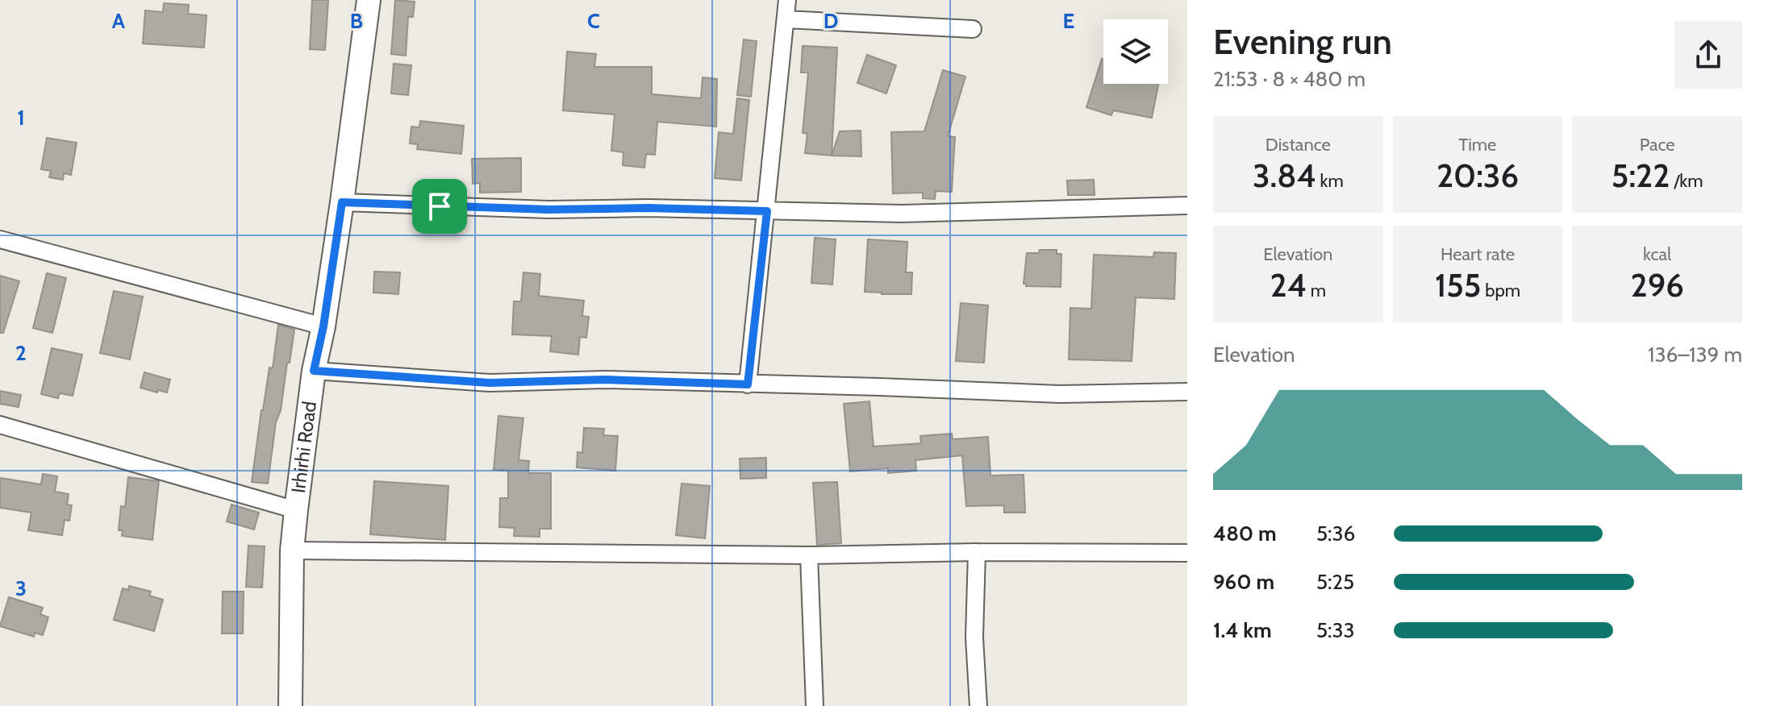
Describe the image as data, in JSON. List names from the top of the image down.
{
  "streets": {
    "street": ["Irhirhi Road"]
  },
  "page": {
    "heading": ["Evening run", "21:53 · 8 × 480 m"],
    "stats": [
      ["Distance", "3.84 km"],
      ["Time", "20:36"],
      ["Pace", "5:22 /km"],
      ["Elevation", "24 m"],
      ["Heart rate", "155 bpm"],
      ["kcal", "296"]
    ],
    "chart": ["Elevation", "136–139 m"],
    "list": [
      {
        "name": "480 m",
        "note": "5:36"
      },
      {
        "name": "960 m",
        "note": "5:25"
      },
      {
        "name": "1.4 km",
        "note": "5:33"
      }
    ]
  },
  "grid": {
    "columns": [
      "A",
      "B",
      "C",
      "D",
      "E"
    ],
    "rows": ["1", "2", "3"]
  }
}
